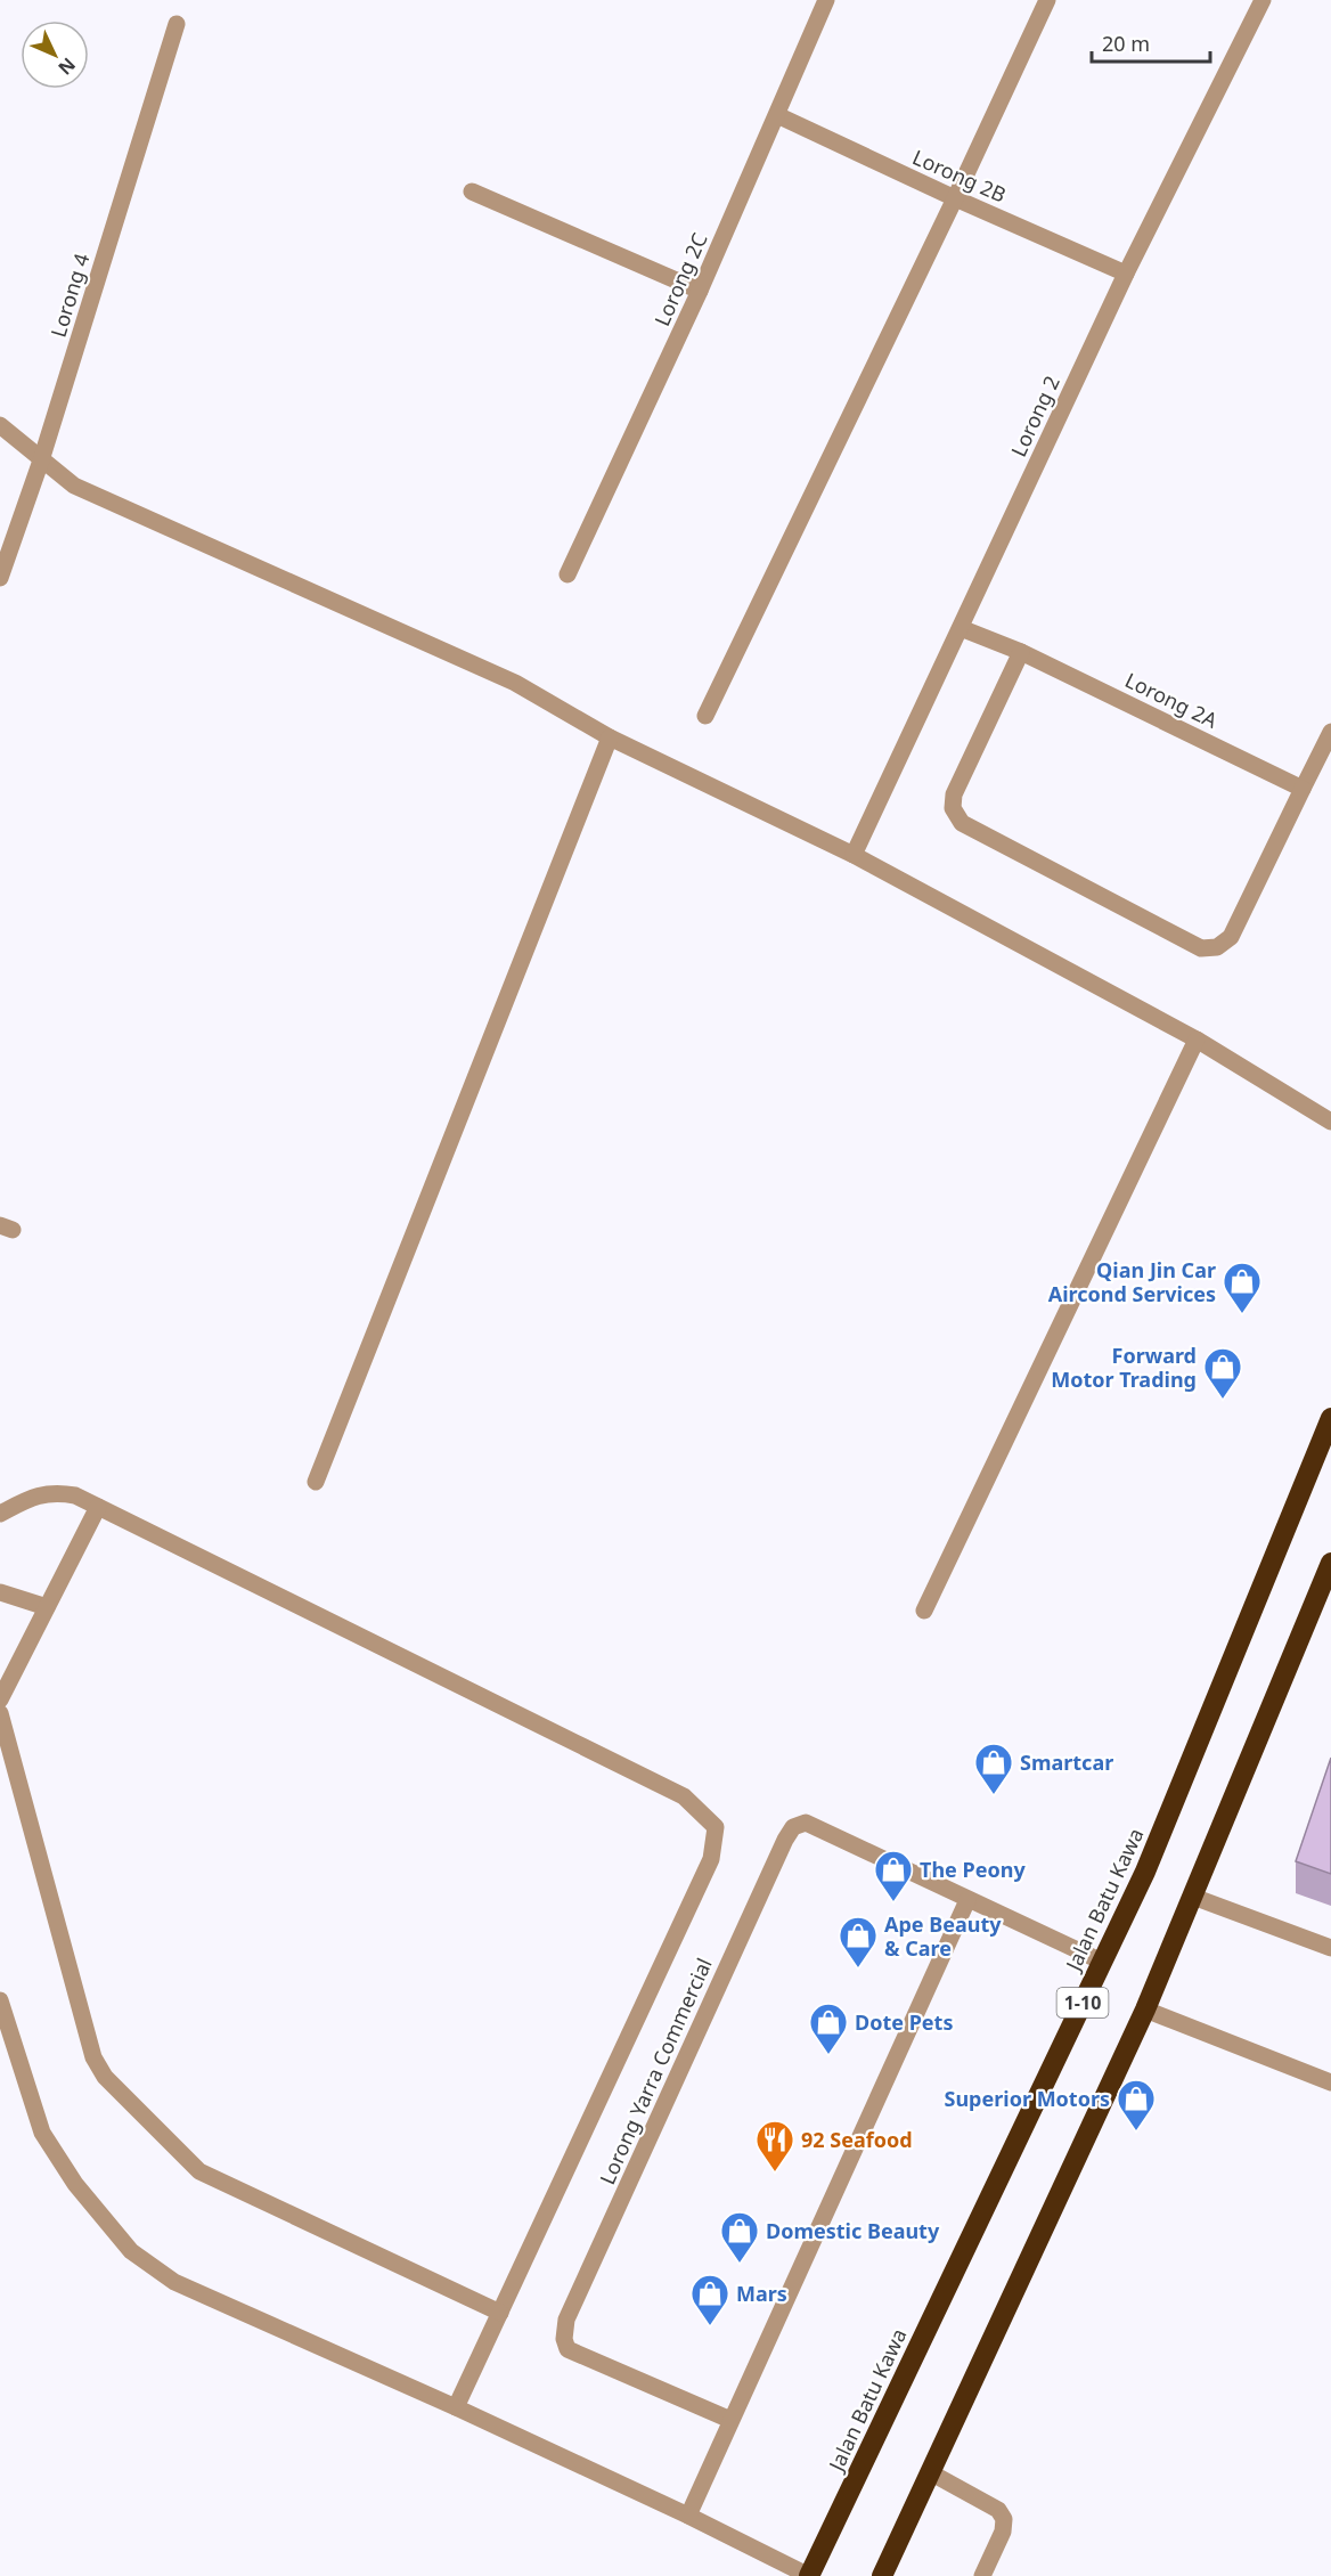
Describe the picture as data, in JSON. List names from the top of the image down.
{
  "streets": {
    "highway": ["Jalan Batu Kawa", "1-10"],
    "street": [
      "Lorong 2B",
      "Lorong 2C",
      "Lorong 4",
      "Lorong 2",
      "Lorong 2A",
      "Lorong Yarra Commercial"
    ]
  },
  "crossings": [
    ["Lorong 2B", "Lorong 2C"],
    ["Lorong 2B", "Lorong 2"],
    ["Lorong 2", "Lorong 2A"]
  ],
  "places": {
    "shop": [
      "Qian Jin Car Aircond Services",
      "Forward Motor Trading",
      "Smartcar",
      "The Peony",
      "Ape Beauty & Care",
      "Dote Pets",
      "Superior Motors",
      "Domestic Beauty",
      "Mars"
    ],
    "restaurant": ["92 Seafood"]
  },
  "scale_bar": "20 m",
  "north": "bottom right"
}
